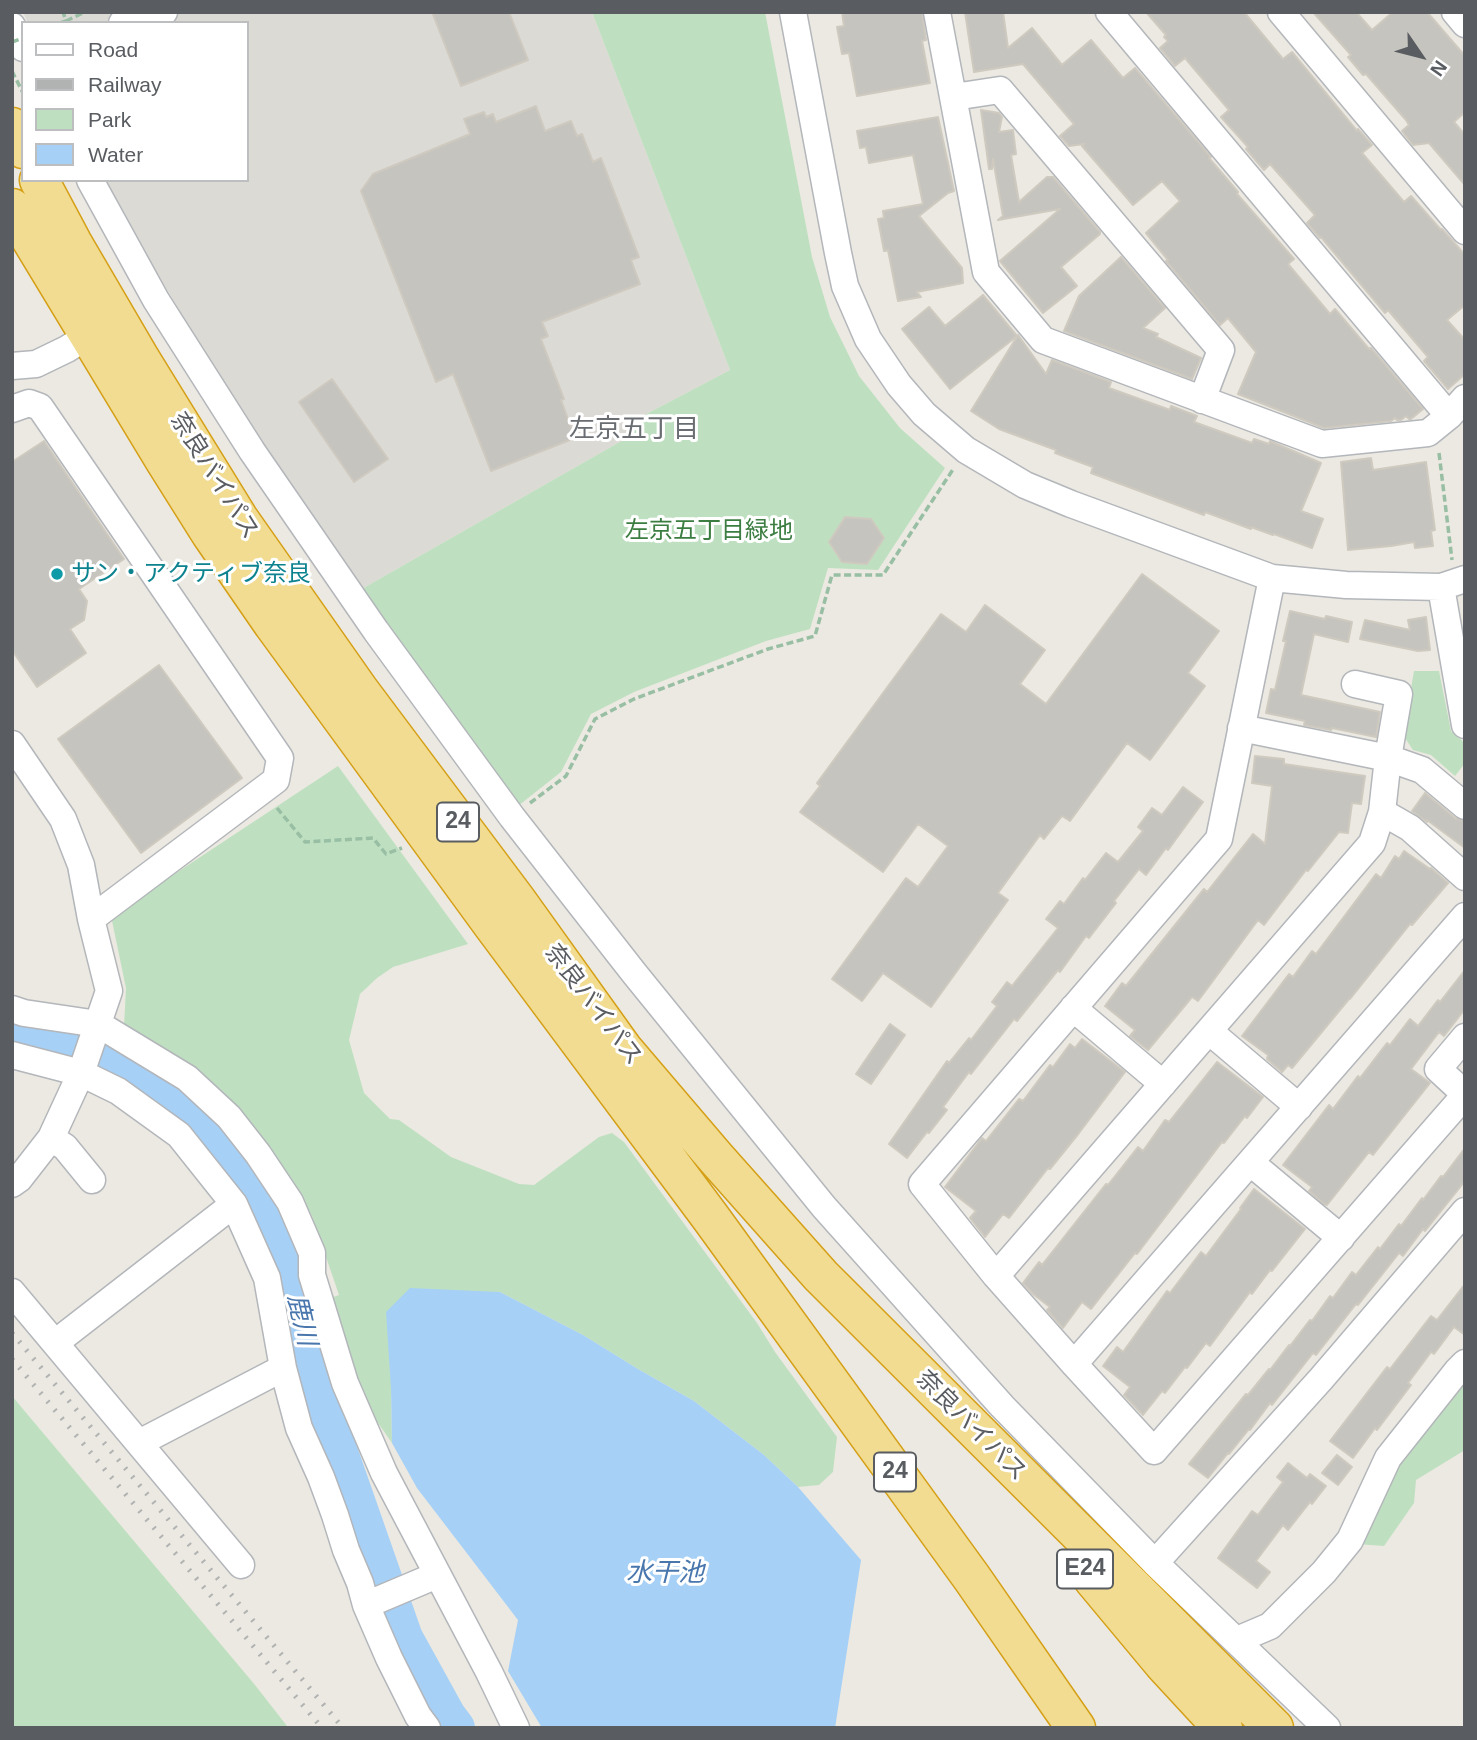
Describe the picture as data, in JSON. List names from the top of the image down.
{
  "streets": {
    "highway": ["奈良バイパス", "24", "E24"]
  },
  "crossings": [
    ["奈良バイパス", "E24"]
  ],
  "districts": ["左京五丁目"],
  "water": ["鹿川", "水干池"],
  "parks": ["左京五丁目緑地"],
  "places": ["サン・アクティブ奈良"],
  "legend": [
    "Road",
    "Railway",
    "Park",
    "Water"
  ],
  "north": "bottom right"
}
